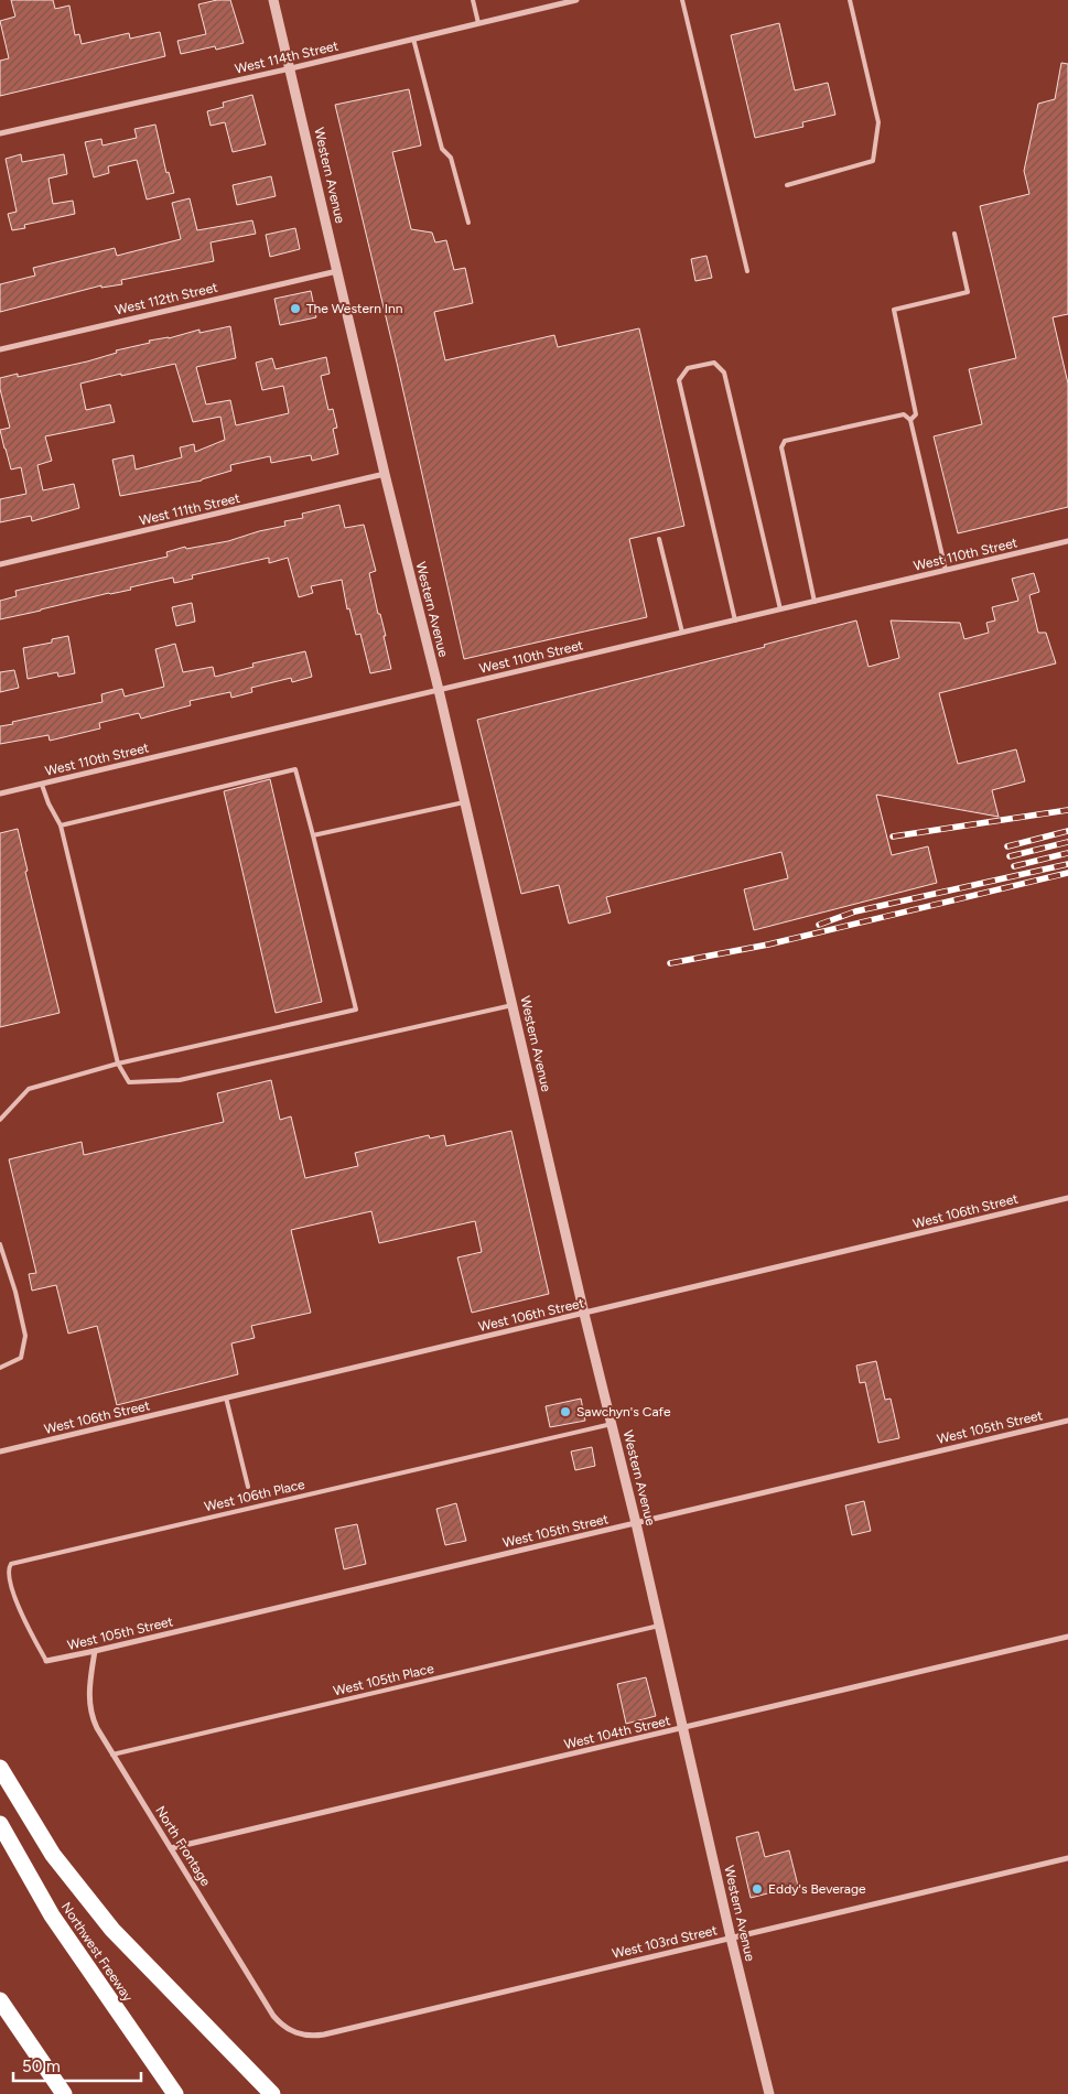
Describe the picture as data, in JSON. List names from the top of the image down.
{
  "streets": {
    "highway": ["Northwest Freeway"],
    "street": [
      "West 114th Street",
      "Western Avenue",
      "West 112th Street",
      "West 111th Street",
      "West 110th Street",
      "West 106th Street",
      "West 105th Street",
      "West 104th Street",
      "North Frontage",
      "West 103rd Street"
    ],
    "lane": ["West 106th Place", "West 105th Place"]
  },
  "crossings": [
    ["West 114th Street", "Western Avenue"],
    ["Western Avenue", "West 112th Street"],
    ["Western Avenue", "West 111th Street"],
    ["Western Avenue", "West 110th Street"],
    ["Western Avenue", "West 106th Street"],
    ["Western Avenue", "West 105th Street"],
    ["Western Avenue", "West 106th Place"],
    ["Western Avenue", "West 105th Place"],
    ["Western Avenue", "West 104th Street"],
    ["Western Avenue", "West 103rd Street"],
    ["West 105th Street", "West 106th Place"],
    ["West 105th Street", "North Frontage"],
    ["West 105th Place", "North Frontage"],
    ["West 104th Street", "North Frontage"],
    ["North Frontage", "West 103rd Street"]
  ],
  "places": ["The Western Inn", "Sawchyn's Cafe", "Eddy's Beverage"],
  "scale_bar": "50 m"
}
